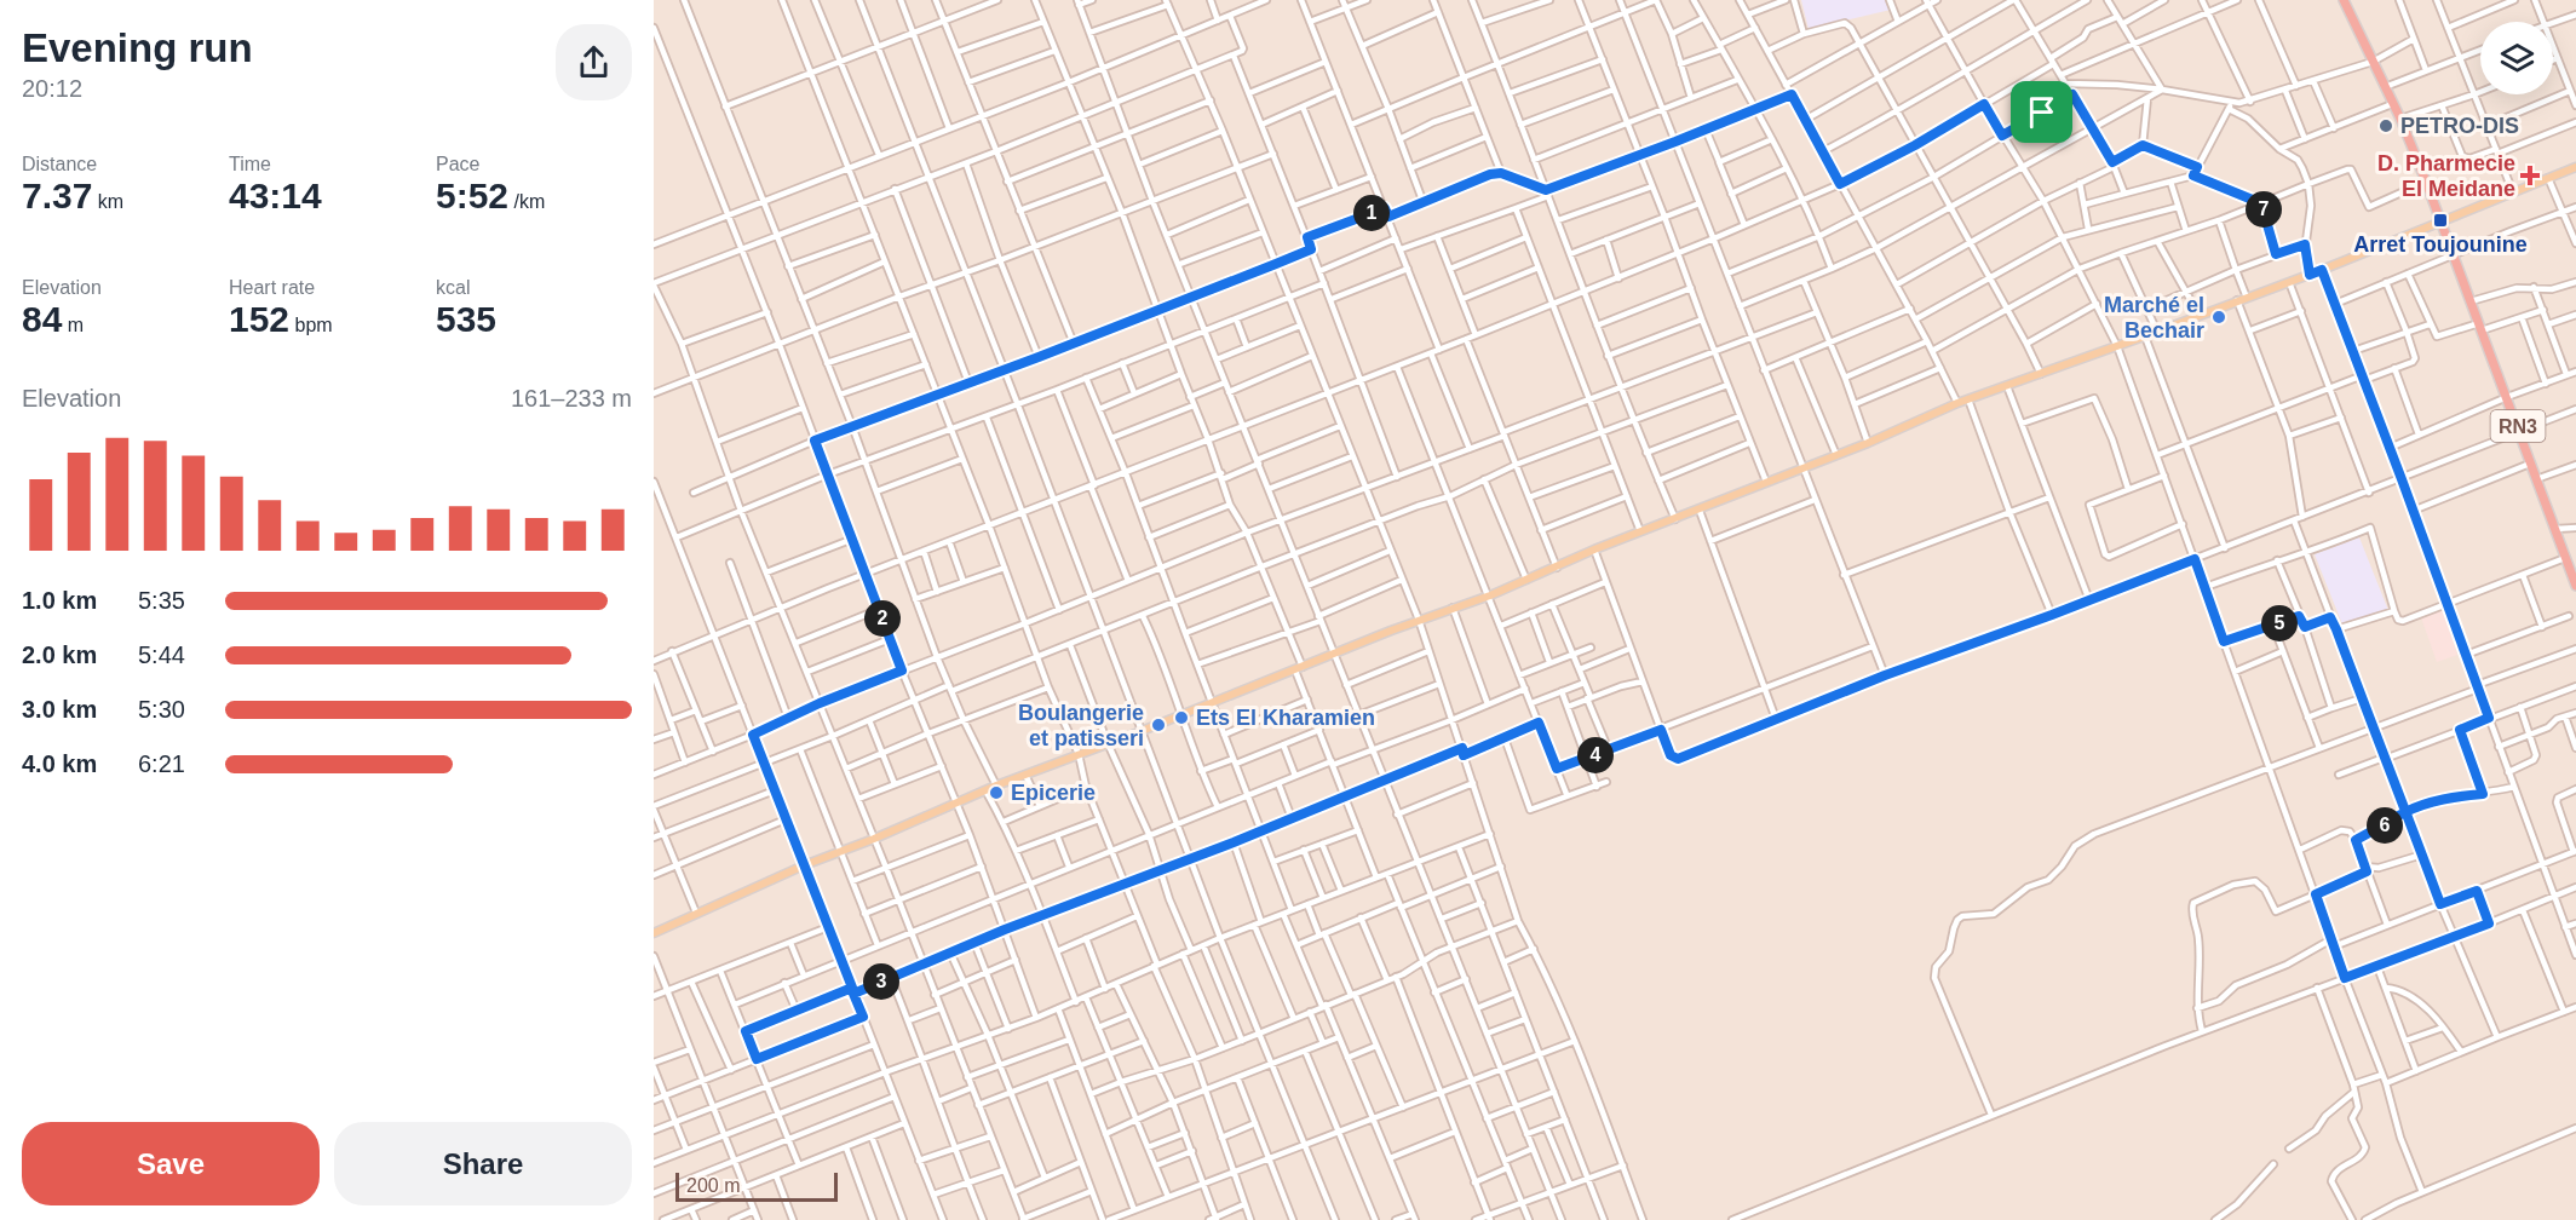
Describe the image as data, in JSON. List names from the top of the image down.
{
  "streets": {
    "highway": ["RN3"]
  },
  "places": {
    "other": [
      "PETRO-DIS",
      "Marché el Bechair",
      "Ets El Kharamien",
      "Boulangerie et patisseri",
      "Epicerie"
    ],
    "health": ["D. Pharmecie El Meidane"],
    "transit": ["Arret Toujounine"]
  },
  "scale_bar": "200 m",
  "page": {
    "heading": ["Evening run", "20:12"],
    "stats": [
      ["Distance", "7.37 km"],
      ["Time", "43:14"],
      ["Pace", "5:52 /km"],
      ["Elevation", "84 m"],
      ["Heart rate", "152 bpm"],
      ["kcal", "535"]
    ],
    "pins": [
      "7",
      "1",
      "2",
      "5",
      "4",
      "6",
      "3"
    ],
    "chart": ["Elevation", "161–233 m"],
    "list": [
      {
        "name": "1.0 km",
        "note": "5:35"
      },
      {
        "name": "2.0 km",
        "note": "5:44"
      },
      {
        "name": "3.0 km",
        "note": "5:30"
      },
      {
        "name": "4.0 km",
        "note": "6:21"
      }
    ],
    "buttons": ["Save", "Share"],
    "scale": "200 m"
  }
}
